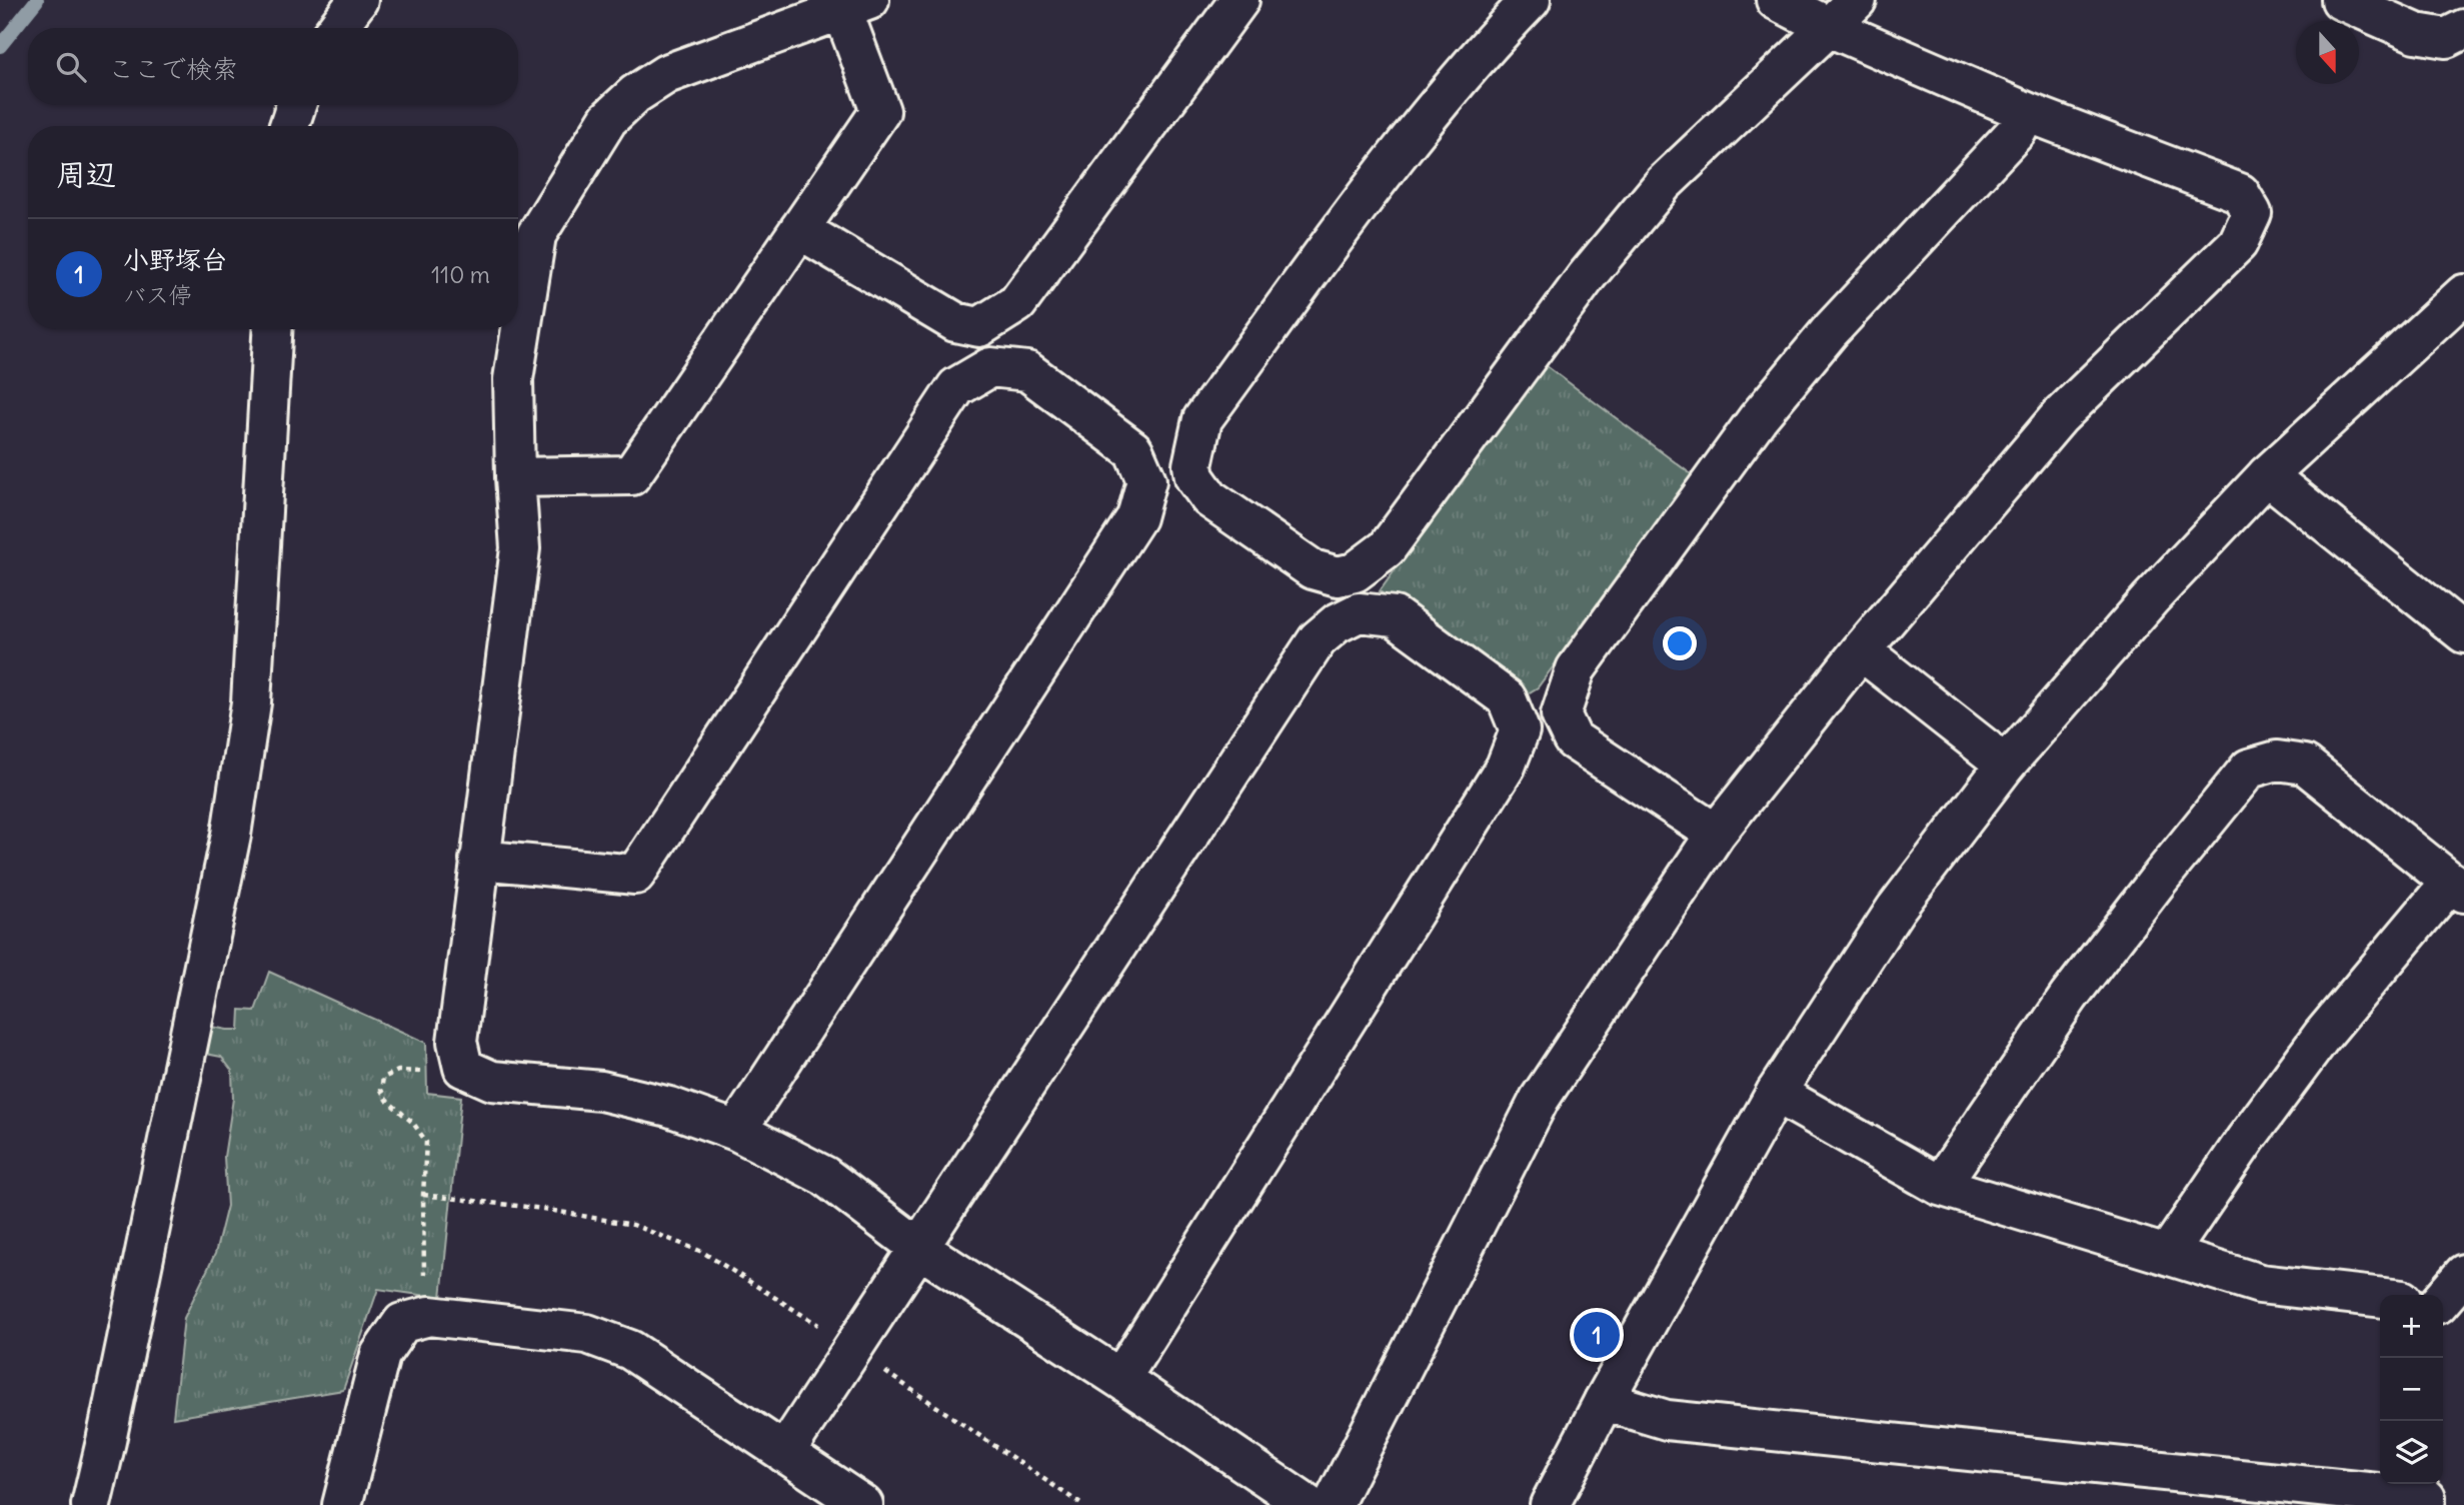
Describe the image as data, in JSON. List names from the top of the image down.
{
  "north": "bottom",
  "page": {
    "search": "ここで検索",
    "heading": "周辺",
    "list": [
      {
        "mark": "1",
        "name": "小野塚台",
        "note": "バス停",
        "value": "110 m"
      }
    ],
    "map_buttons": ["+", "−"],
    "pins": "1"
  }
}
